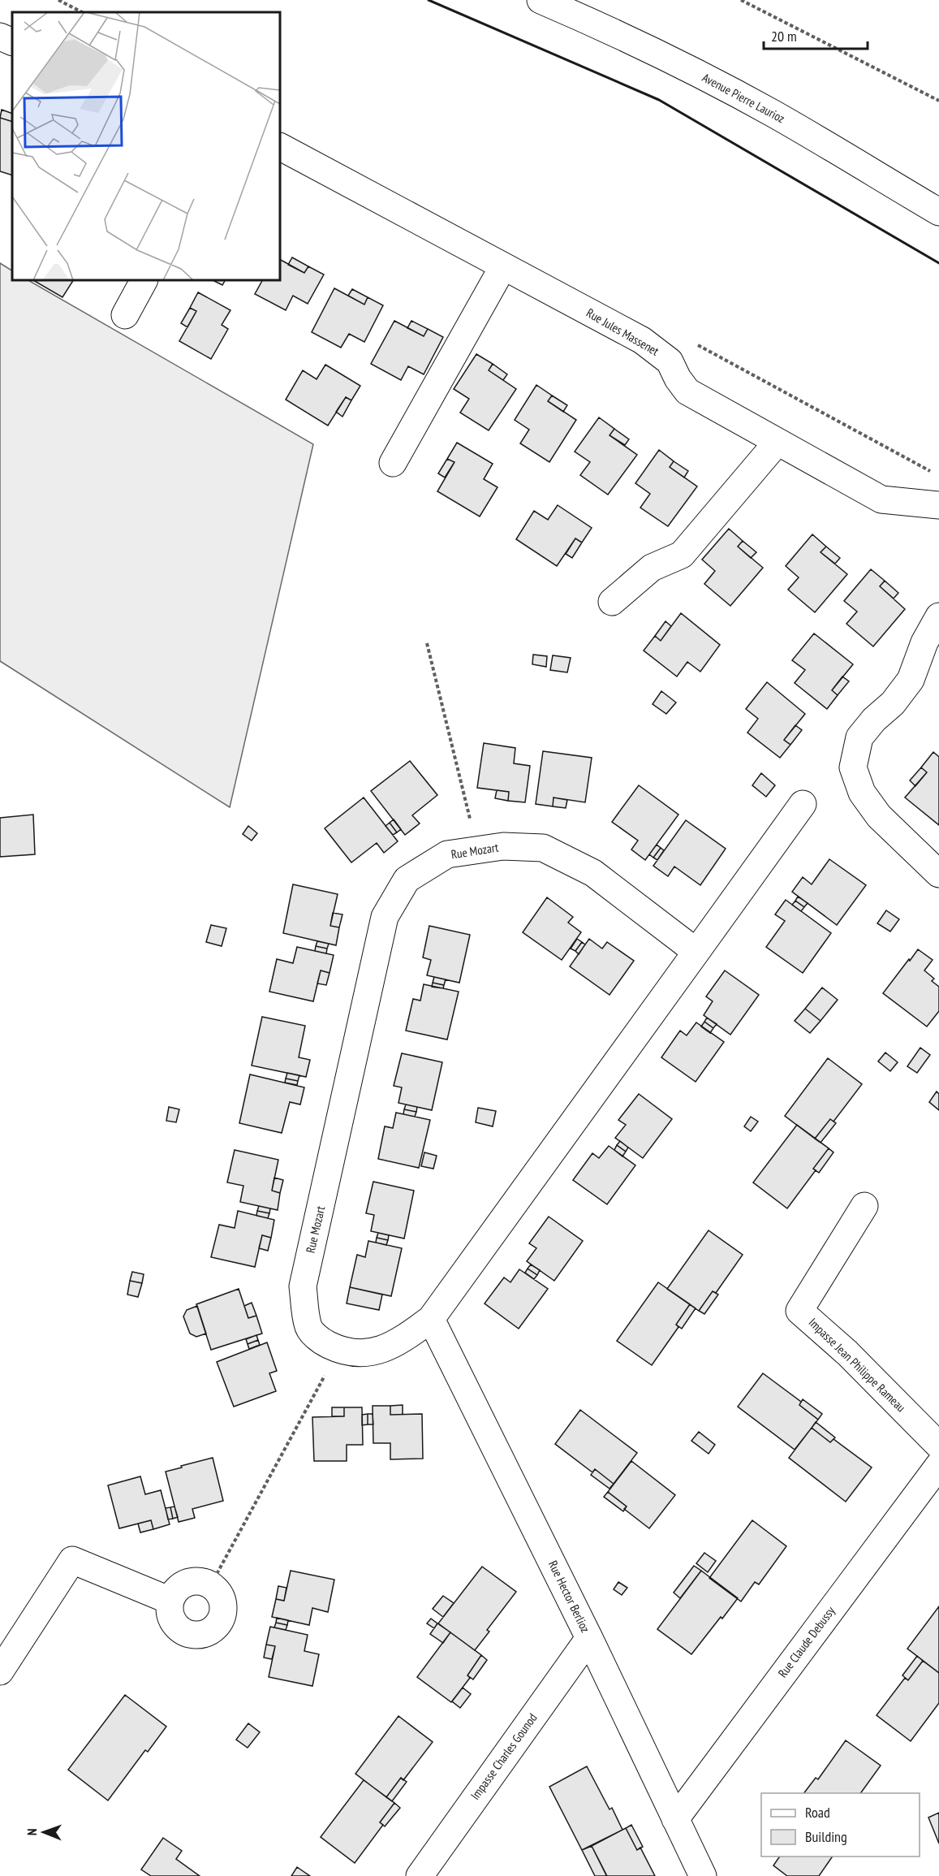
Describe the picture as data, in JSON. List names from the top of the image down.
{
  "streets": {
    "street": [
      "Avenue Pierre Laurioz",
      "Rue Jules Massenet",
      "Rue Mozart",
      "Impasse Jean Philippe Rameau",
      "Rue Hector Berlioz",
      "Rue Claude Debussy",
      "Impasse Charles Gounod"
    ]
  },
  "crossings": [
    ["Rue Mozart", "Rue Hector Berlioz"],
    ["Rue Hector Berlioz", "Rue Claude Debussy"],
    ["Rue Hector Berlioz", "Impasse Charles Gounod"]
  ],
  "legend": ["Road", "Building"],
  "scale_bar": "20 m",
  "north": "left"
}
